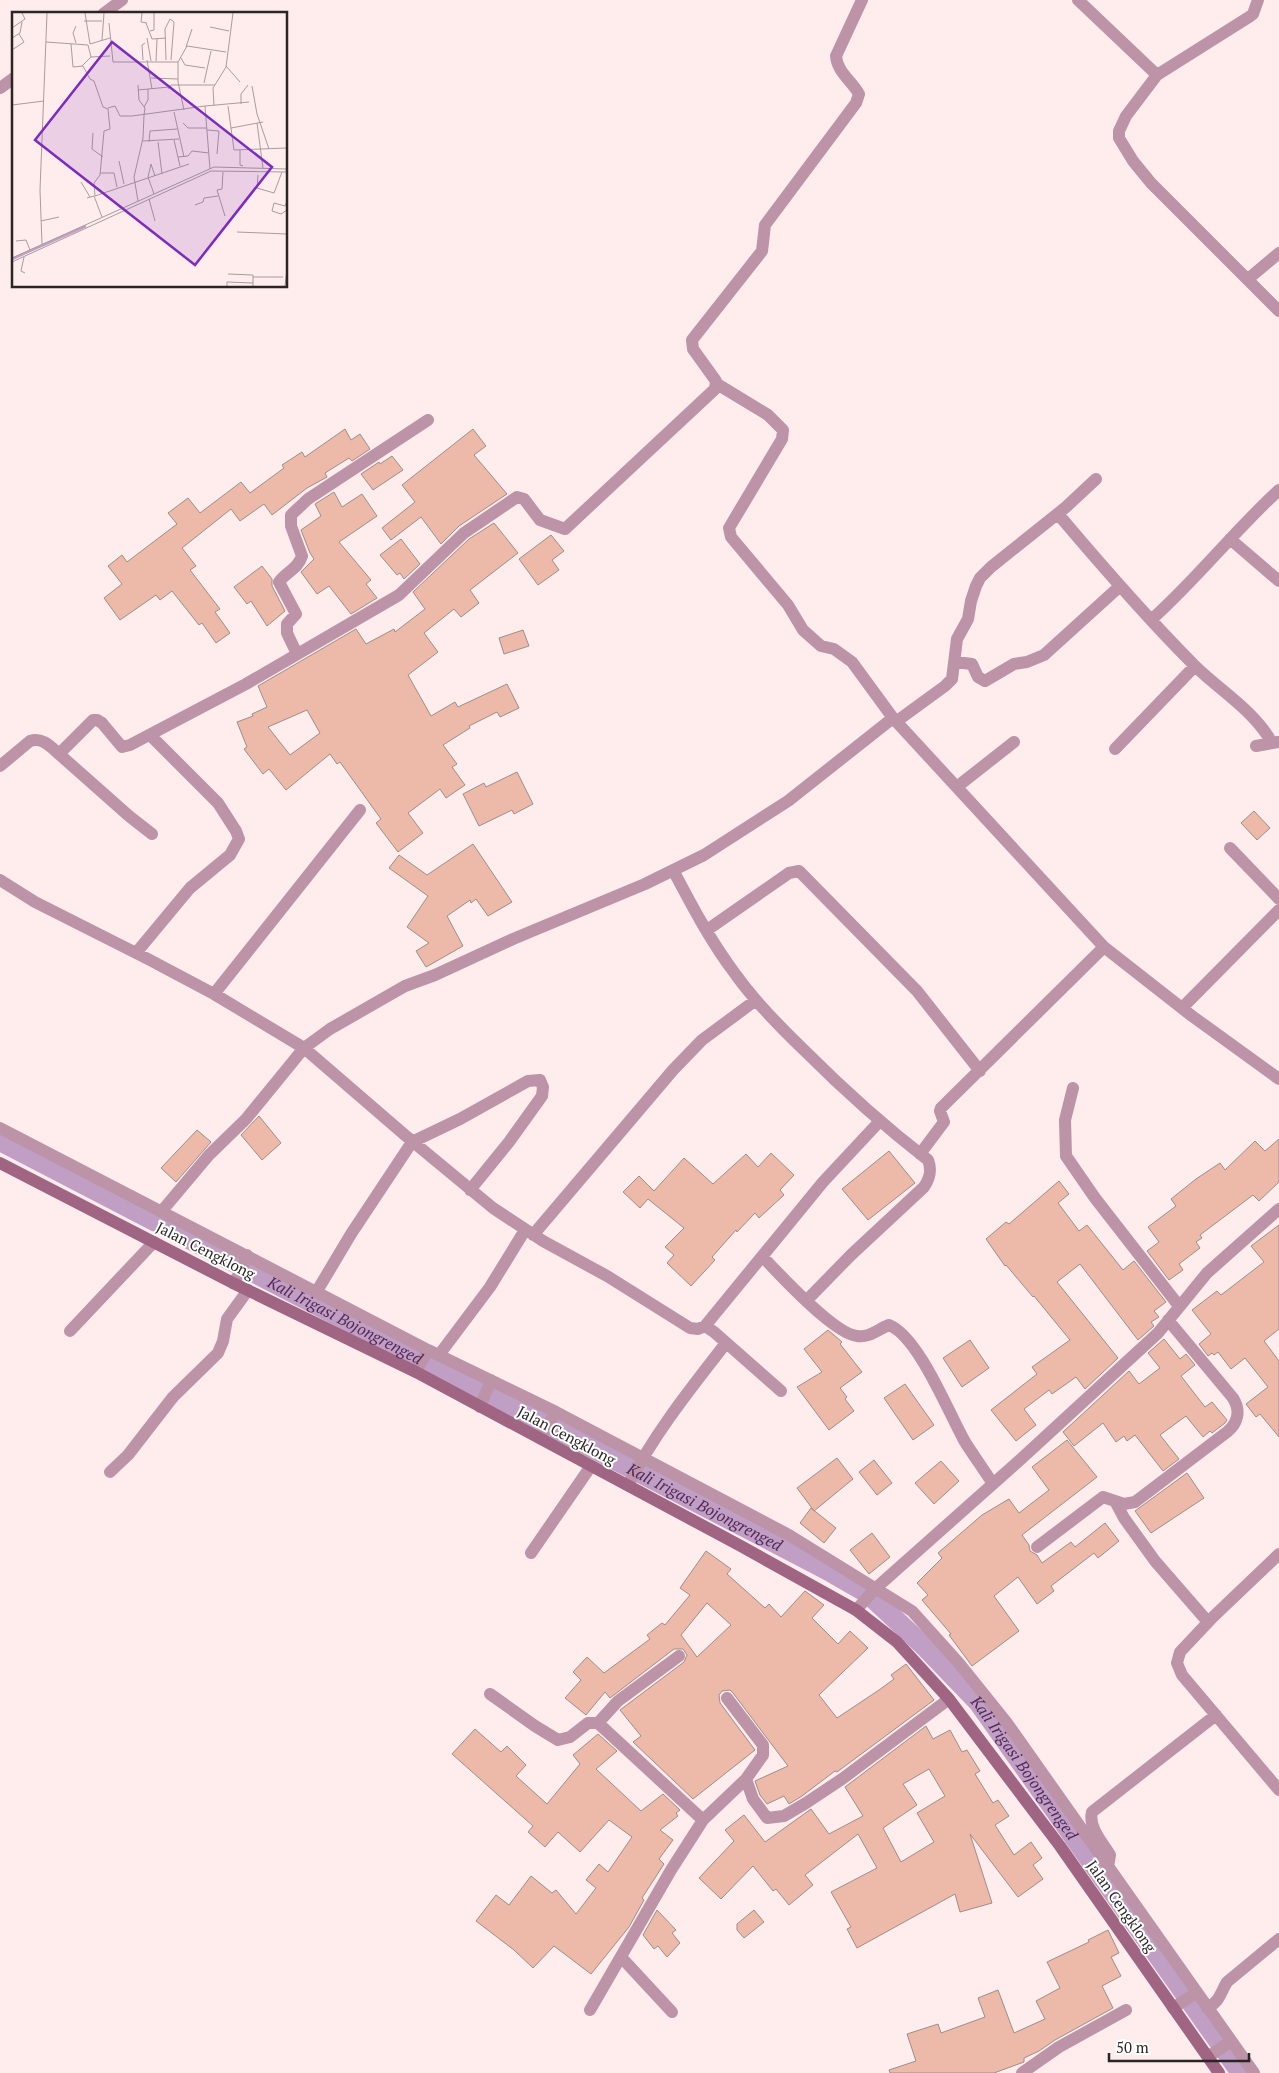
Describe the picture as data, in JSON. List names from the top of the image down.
{
  "streets": {
    "main road": ["Jalan Cengklong"]
  },
  "water": ["Kali Irigasi Bojongrenged"],
  "scale_bar": "50 m"
}
